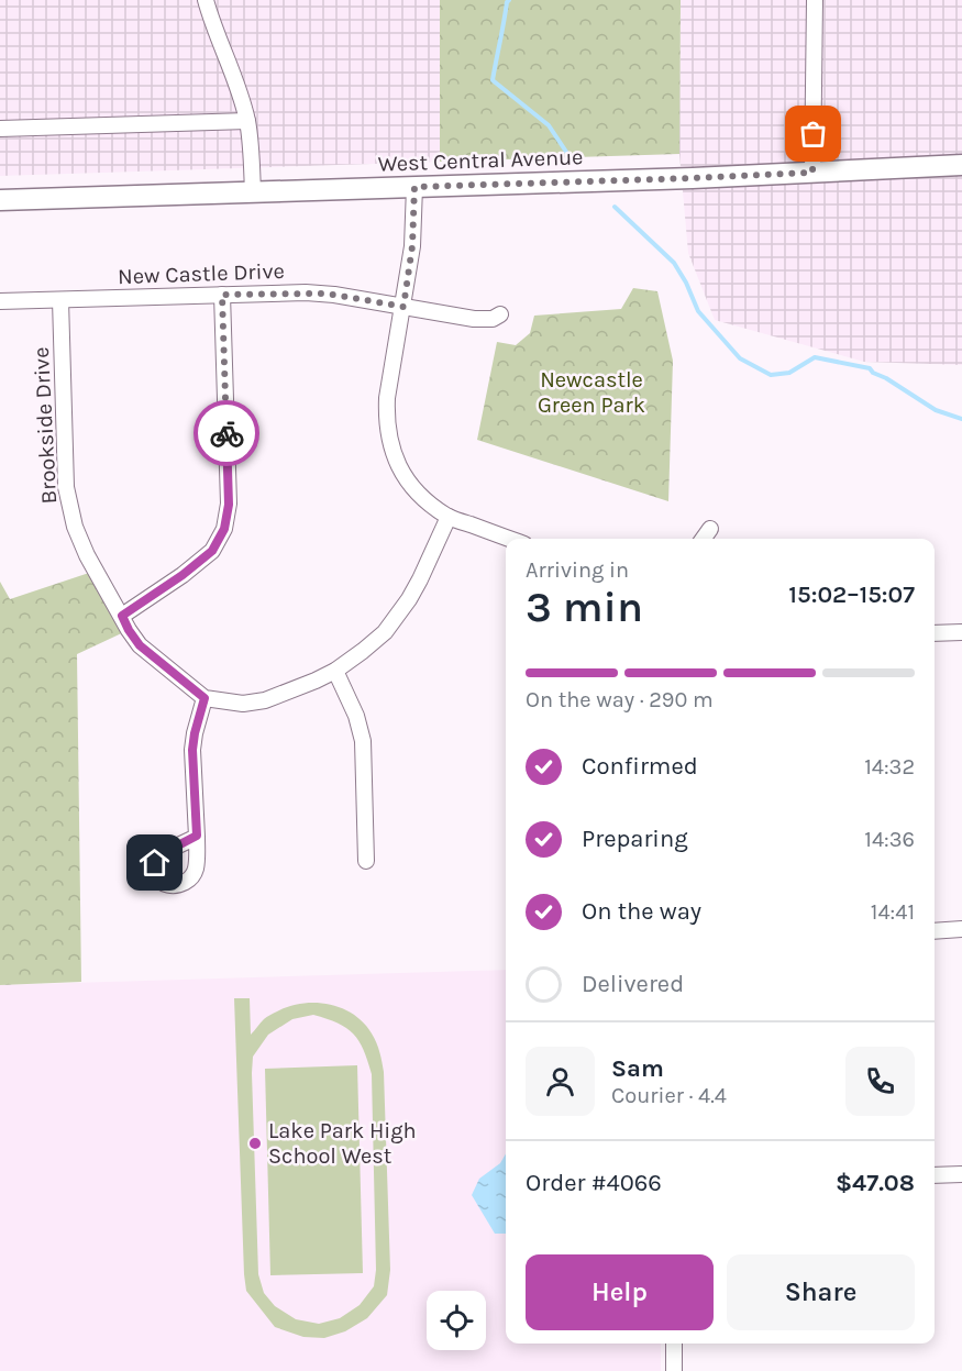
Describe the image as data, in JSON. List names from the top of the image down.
{
  "streets": {
    "street": ["West Central Avenue", "New Castle Drive", "Brookside Drive"]
  },
  "crossings": [
    ["New Castle Drive", "Brookside Drive"]
  ],
  "parks": ["Newcastle Green Park"],
  "places": ["Lake Park High School West"],
  "page": {
    "heading": ["3 min", "Arriving in", "15:02–15:07"],
    "panel": [
      "Sam",
      "Courier · 4.4",
      "Order #4066",
      "$47.08"
    ],
    "bar": "On the way · 290 m",
    "list": [
      ["Confirmed", "14:32"],
      ["Preparing", "14:36"],
      ["On the way", "14:41"],
      "Delivered"
    ],
    "buttons": ["Help", "Share"]
  }
}
